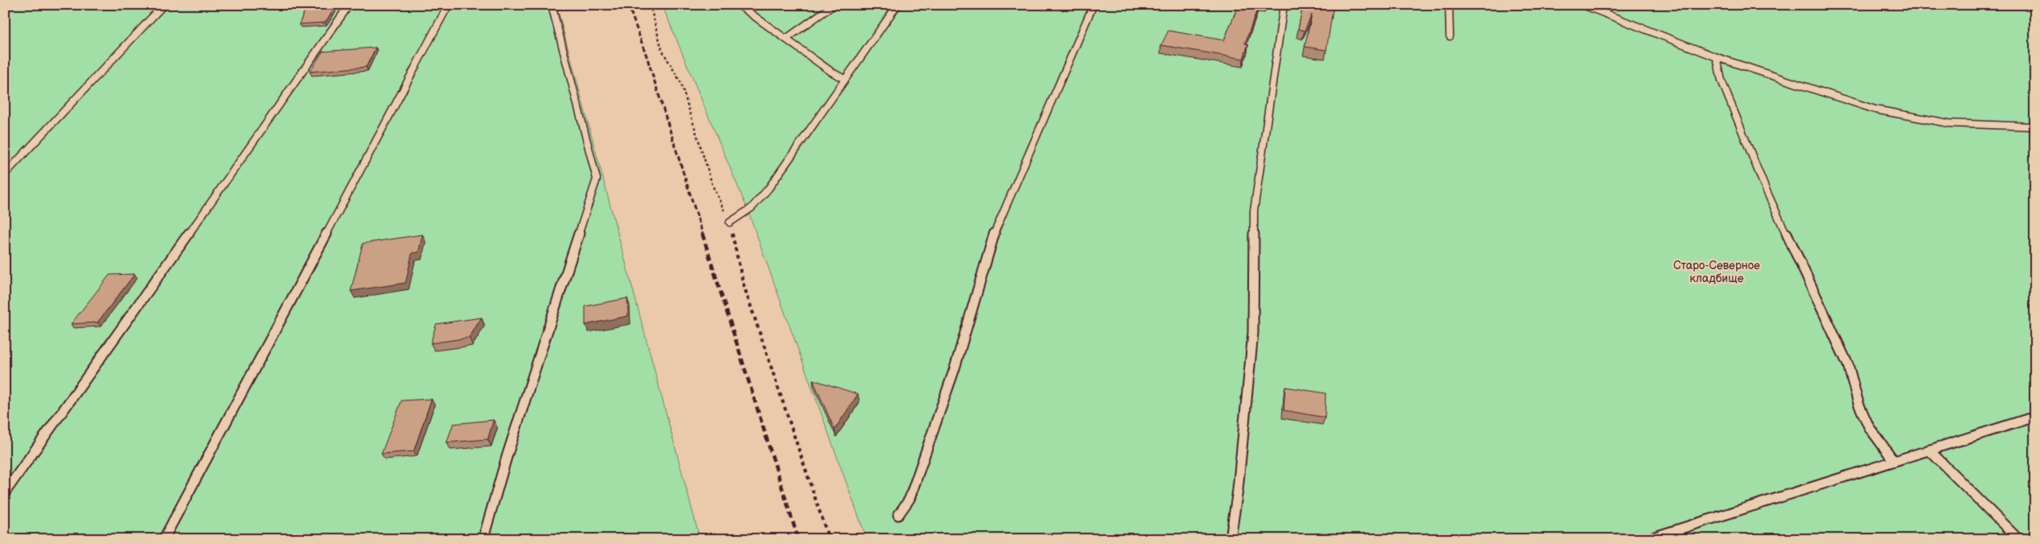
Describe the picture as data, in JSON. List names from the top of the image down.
{
  "parks": ["Старо-Северное кладбище"]
}
